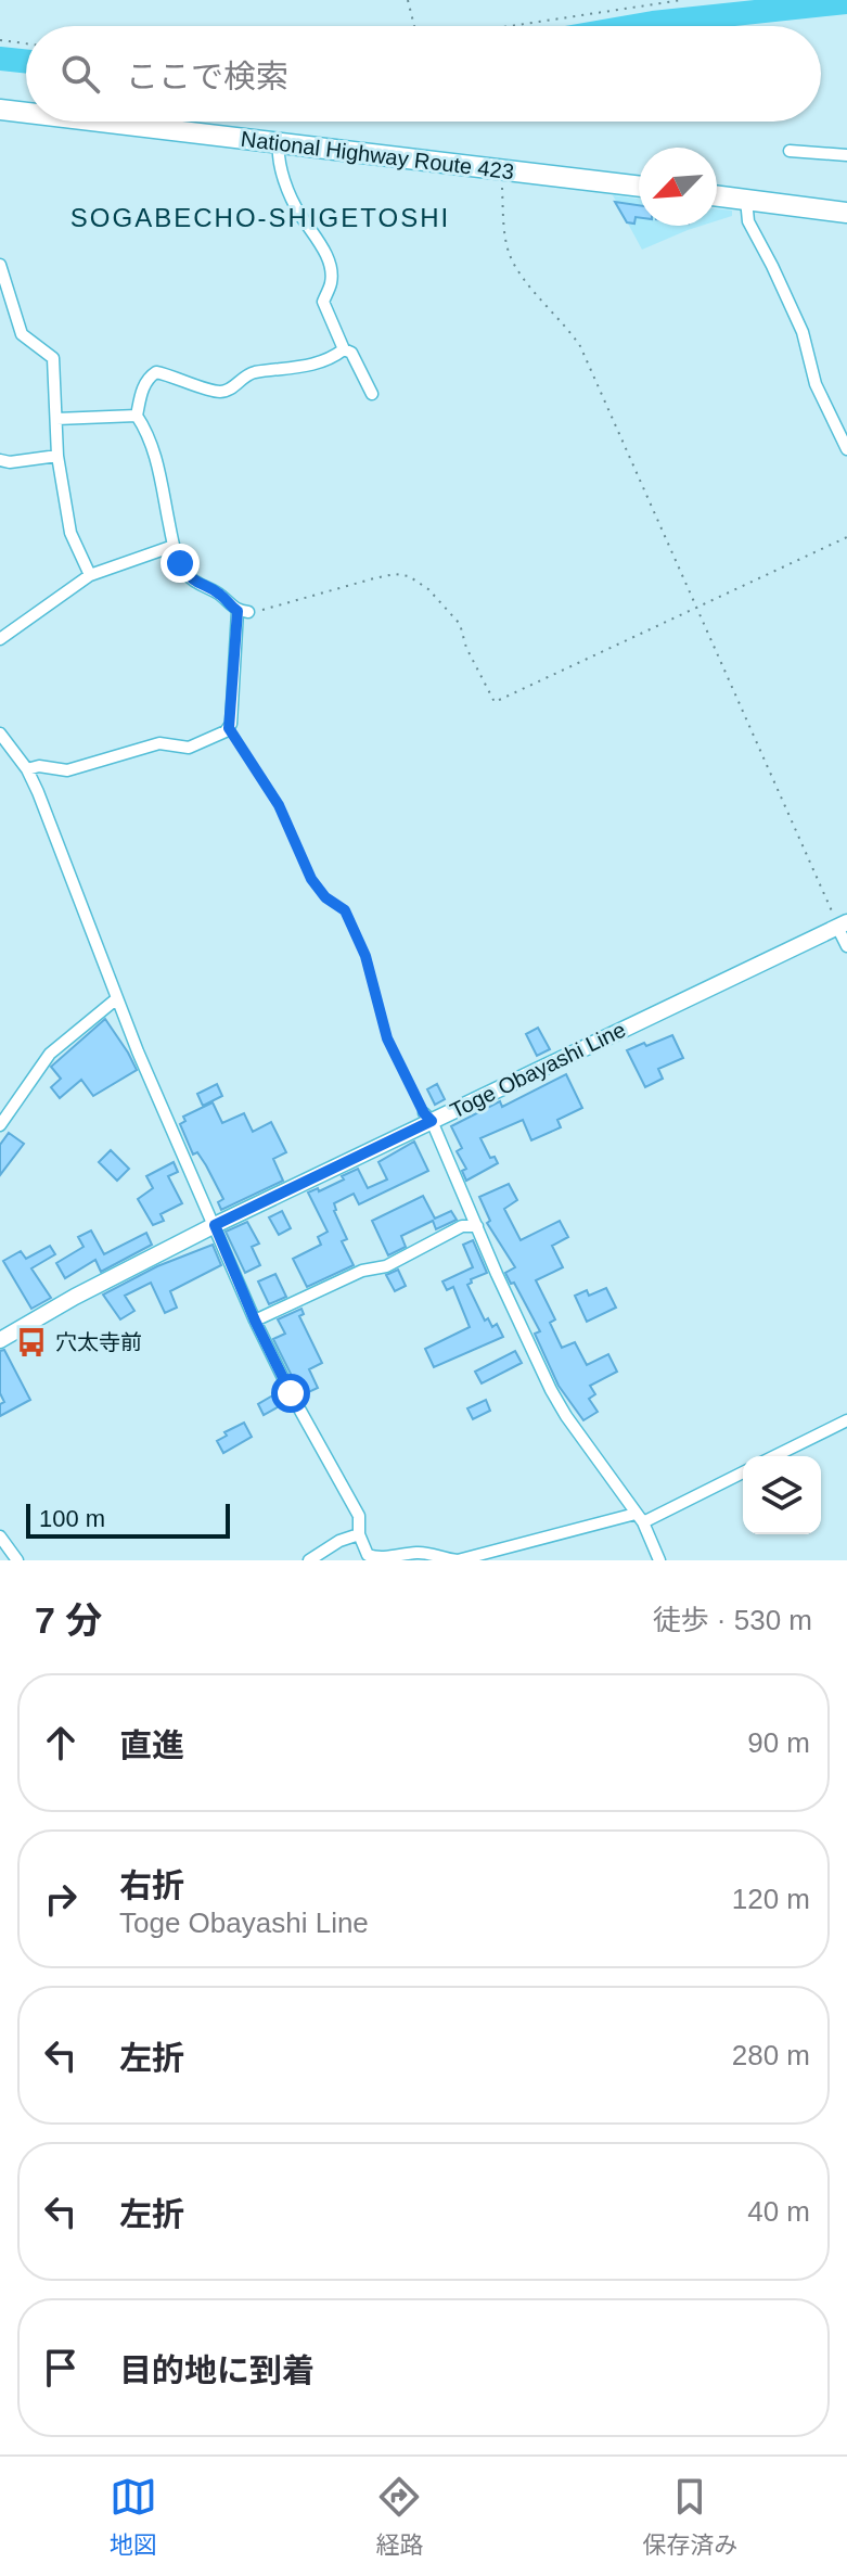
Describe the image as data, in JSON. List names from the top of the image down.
{
  "streets": {
    "highway": ["National Highway Route 423"],
    "main road": ["Toge Obayashi Line"]
  },
  "districts": ["SOGABECHO-SHIGETOSHI"],
  "places": {
    "bus stop": ["穴太寺前"]
  },
  "scale_bar": "100 m",
  "north": "bottom left",
  "page": {
    "search": "ここで検索",
    "scale": "100 m",
    "heading": ["7 分", "徒歩 · 530 m"],
    "list": [
      ["直進", "90 m"],
      ["右折", "Toge Obayashi Line", "120 m"],
      ["左折", "280 m"],
      ["左折", "40 m"],
      "目的地に到着"
    ],
    "nav": ["地図", "経路", "保存済み"]
  }
}
